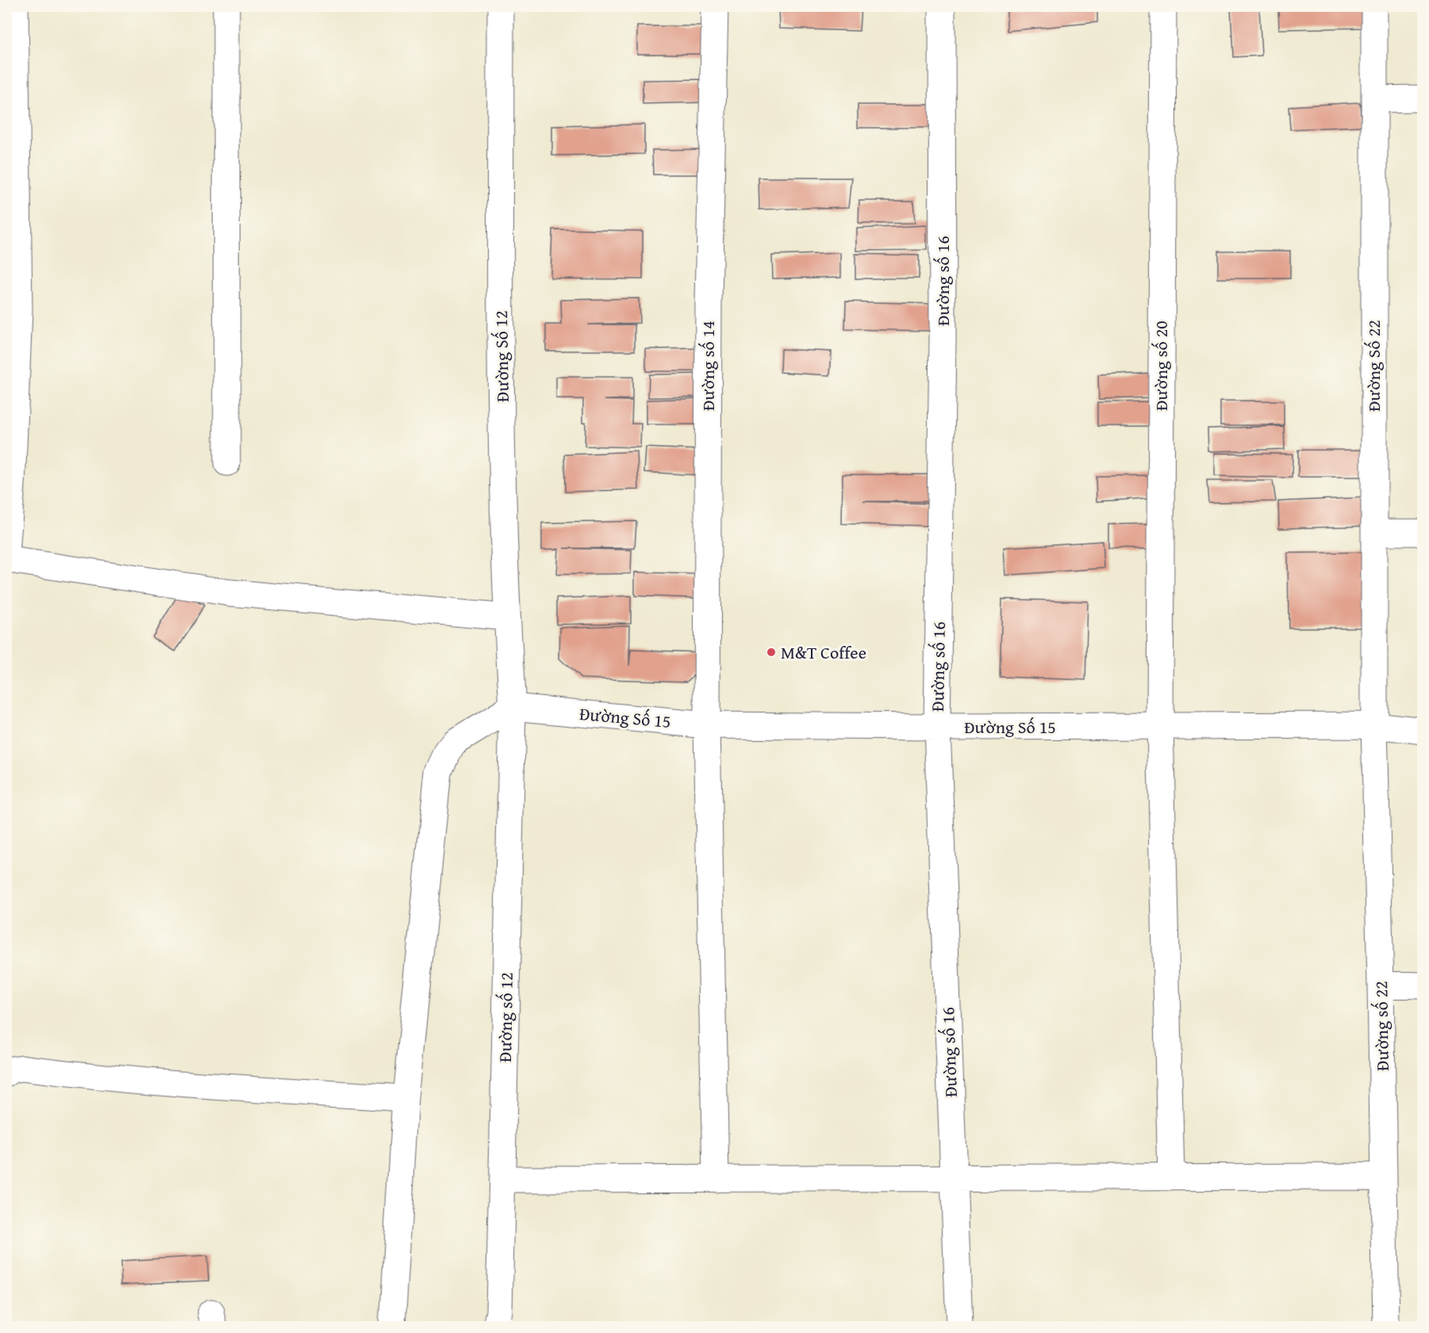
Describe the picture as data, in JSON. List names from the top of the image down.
{
  "streets": {
    "street": [
      "Đường số 16",
      "Đường Số 12",
      "Đường số 14",
      "Đường số 20",
      "Đường Số 22",
      "Đường Số 15",
      "Đường số 12",
      "Đường số 22"
    ]
  },
  "crossings": [
    ["Đường số 16", "Đường Số 15"],
    ["Đường Số 12", "Đường Số 15"],
    ["Đường Số 12", "Đường số 12"],
    ["Đường số 14", "Đường Số 15"],
    ["Đường số 20", "Đường Số 15"],
    ["Đường Số 22", "Đường Số 15"],
    ["Đường Số 22", "Đường số 22"],
    ["Đường Số 15", "Đường số 12"],
    ["Đường Số 15", "Đường số 22"]
  ],
  "places": ["M&T Coffee"]
}
